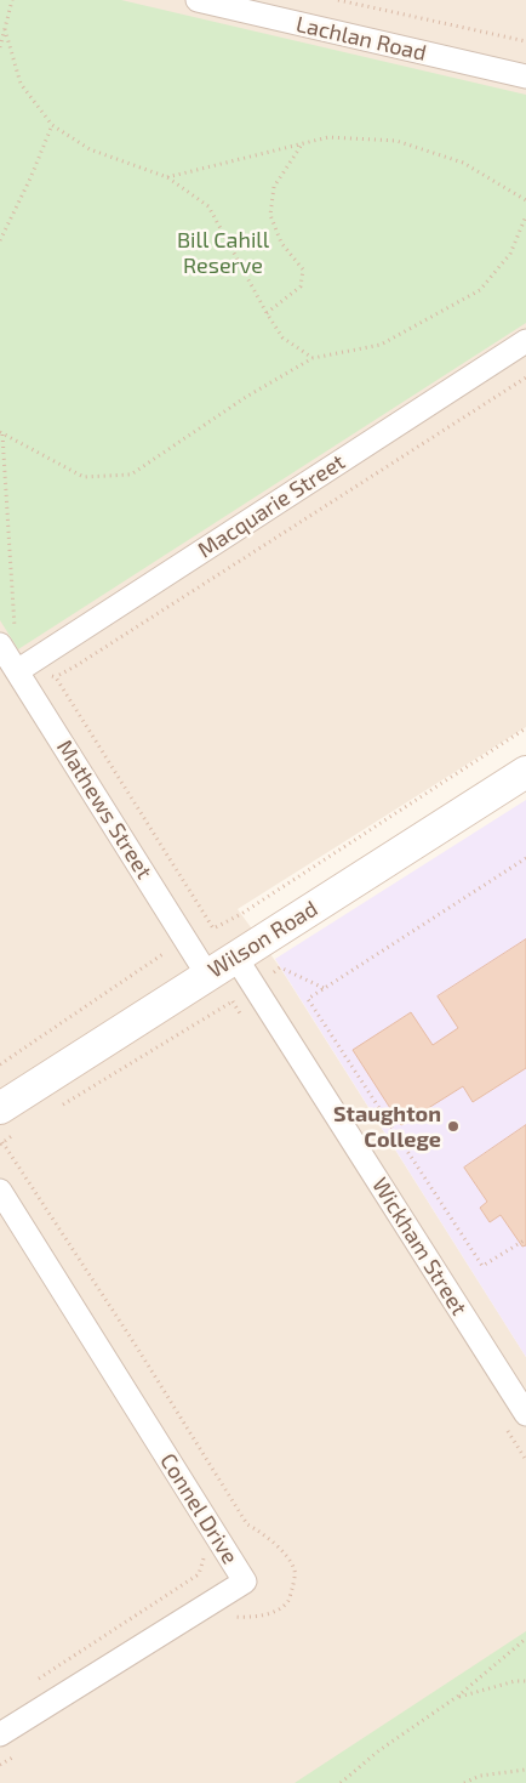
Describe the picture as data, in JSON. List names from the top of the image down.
{
  "streets": {
    "street": [
      "Lachlan Road",
      "Macquarie Street",
      "Mathews Street",
      "Wilson Road",
      "Wickham Street",
      "Connel Drive"
    ]
  },
  "crossings": [
    ["Macquarie Street", "Mathews Street"],
    ["Mathews Street", "Wilson Road"],
    ["Wilson Road", "Wickham Street"]
  ],
  "parks": ["Bill Cahill Reserve"],
  "places": ["Staughton College"]
}
